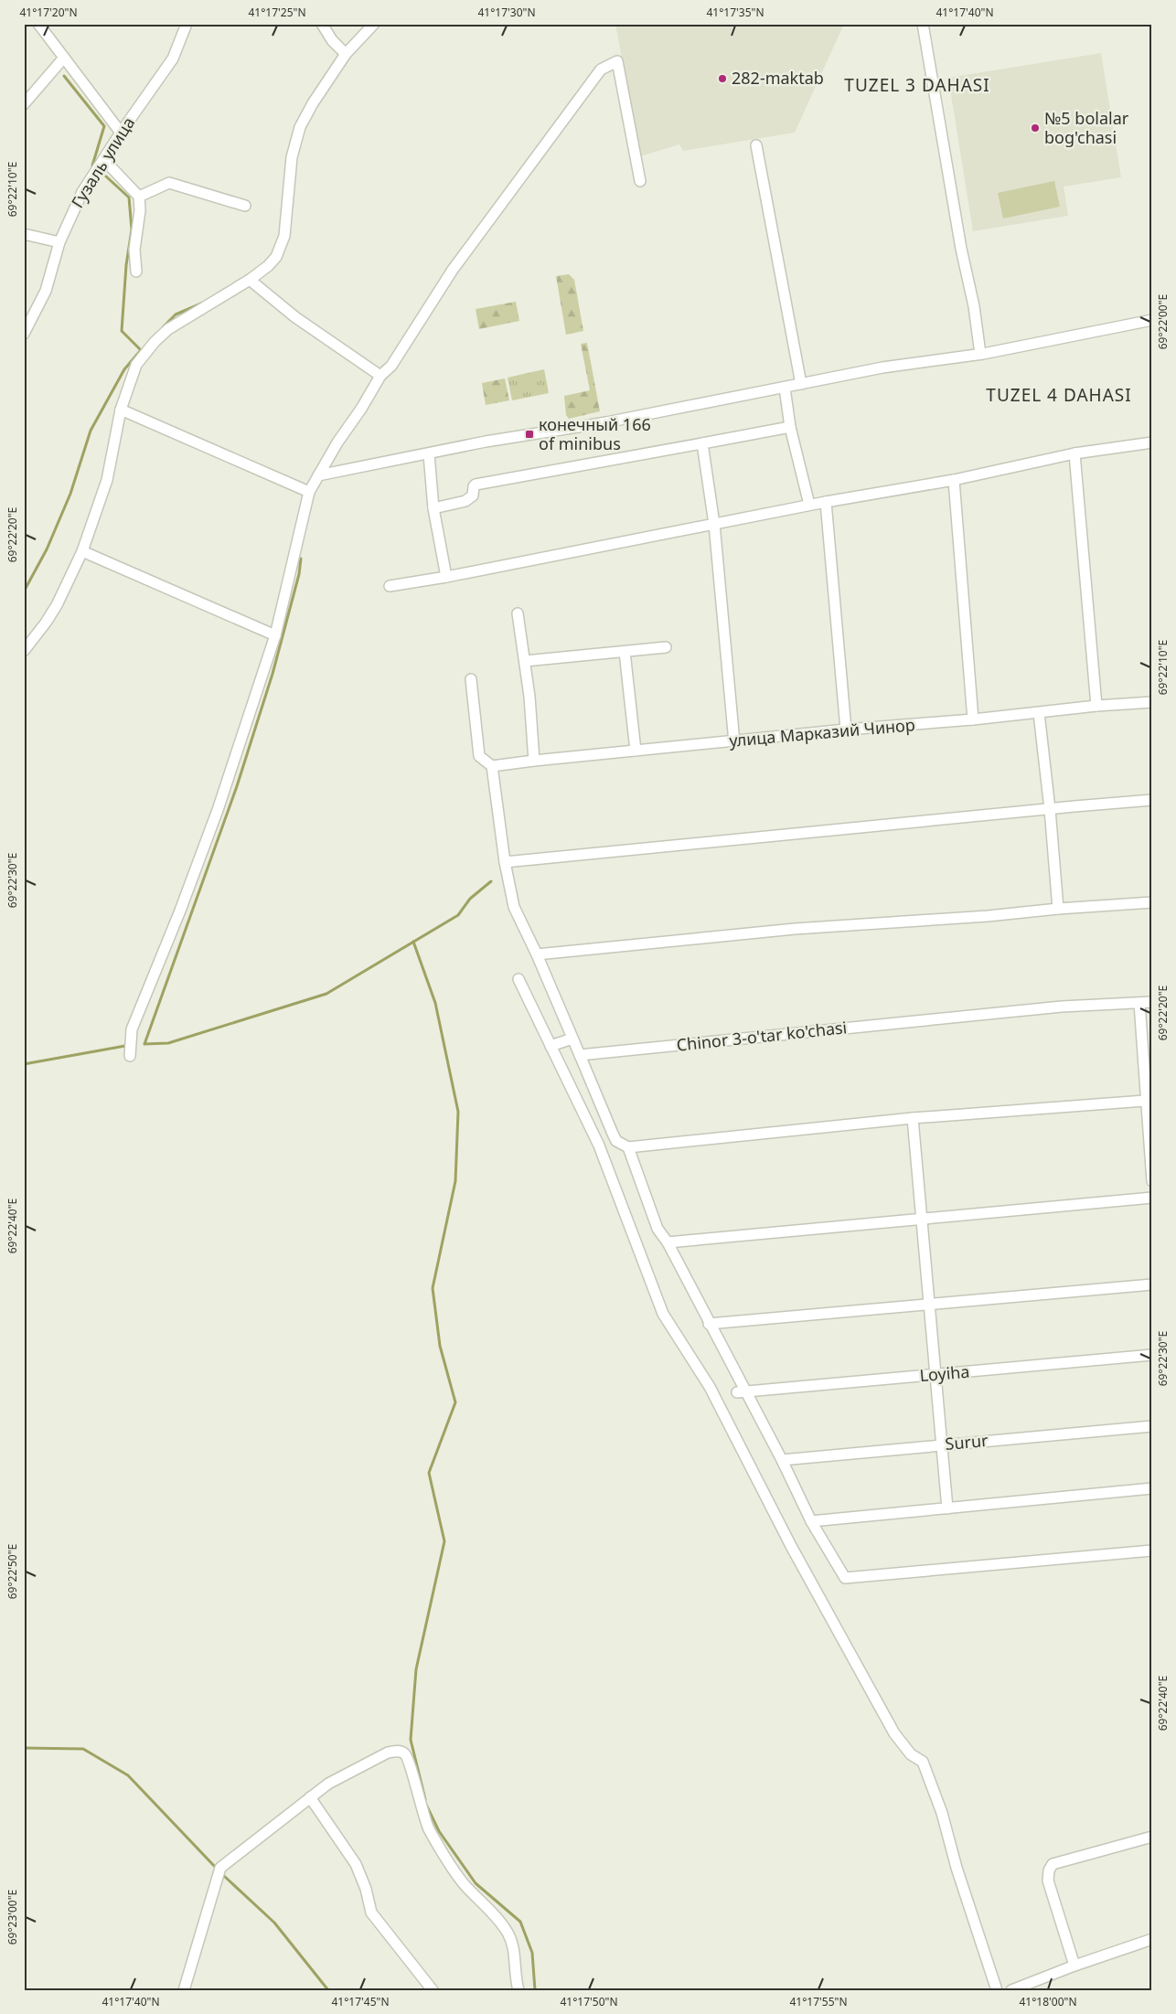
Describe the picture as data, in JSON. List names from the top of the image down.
{
  "streets": {
    "street": [
      "Гузаль улица",
      "улица Марказий Чинор",
      "Chinor 3-o'tar ko'chasi",
      "Loyiha",
      "Surur"
    ]
  },
  "districts": ["TUZEL 3 DAHASI", "TUZEL 4 DAHASI"],
  "places": {
    "other": ["282-maktab", "№5 bolalar bog'chasi"],
    "transit": ["конечный 166 of minibus"]
  },
  "coordinates": [
    "41°17'20\"N",
    "41°17'25\"N",
    "41°17'30\"N",
    "41°17'35\"N",
    "41°17'40\"N",
    "69°22'10\"E",
    "69°22'00\"E",
    "69°22'20\"E",
    "69°22'30\"E",
    "69°22'40\"E",
    "69°22'50\"E",
    "69°23'00\"E",
    "41°17'45\"N",
    "41°17'50\"N",
    "41°17'55\"N",
    "41°18'00\"N"
  ]
}
